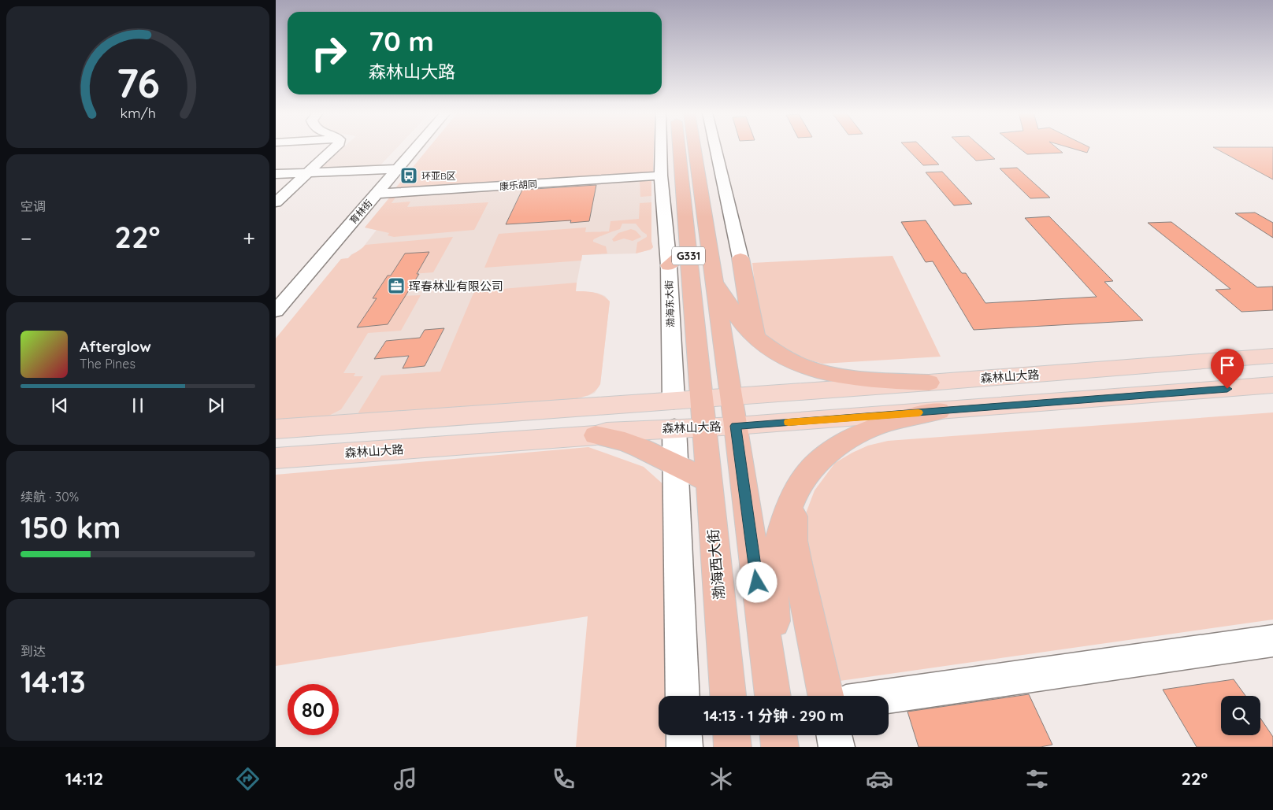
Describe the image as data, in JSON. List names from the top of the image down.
{
  "streets": {
    "highway": ["G331", "渤海东大街", "渤海西大街"],
    "main road": ["森林山大路"],
    "street": ["康乐胡同", "育林街"]
  },
  "crossings": [
    ["康乐胡同", "育林街"],
    ["康乐胡同", "渤海东大街"],
    ["G331", "森林山大路"],
    ["渤海东大街", "森林山大路"],
    ["渤海东大街", "渤海西大街"],
    ["森林山大路", "渤海西大街"]
  ],
  "places": {
    "bus stop": ["环亚B区"],
    "office": ["珲春林业有限公司"]
  },
  "page": {
    "turn": ["70 m", "森林山大路"],
    "tile": [
      "空调",
      ["续航 · 30%", "150 km"],
      ["到达", "14:13"]
    ],
    "heat": ["−", "22°", "+"],
    "song": ["Afterglow", "The Pines"],
    "limit": "80",
    "trip": "14:13 · 1 分钟 · 290 m",
    "tabs": ["14:12", "22°"],
    "gauge": ["76", "km/h"]
  }
}
